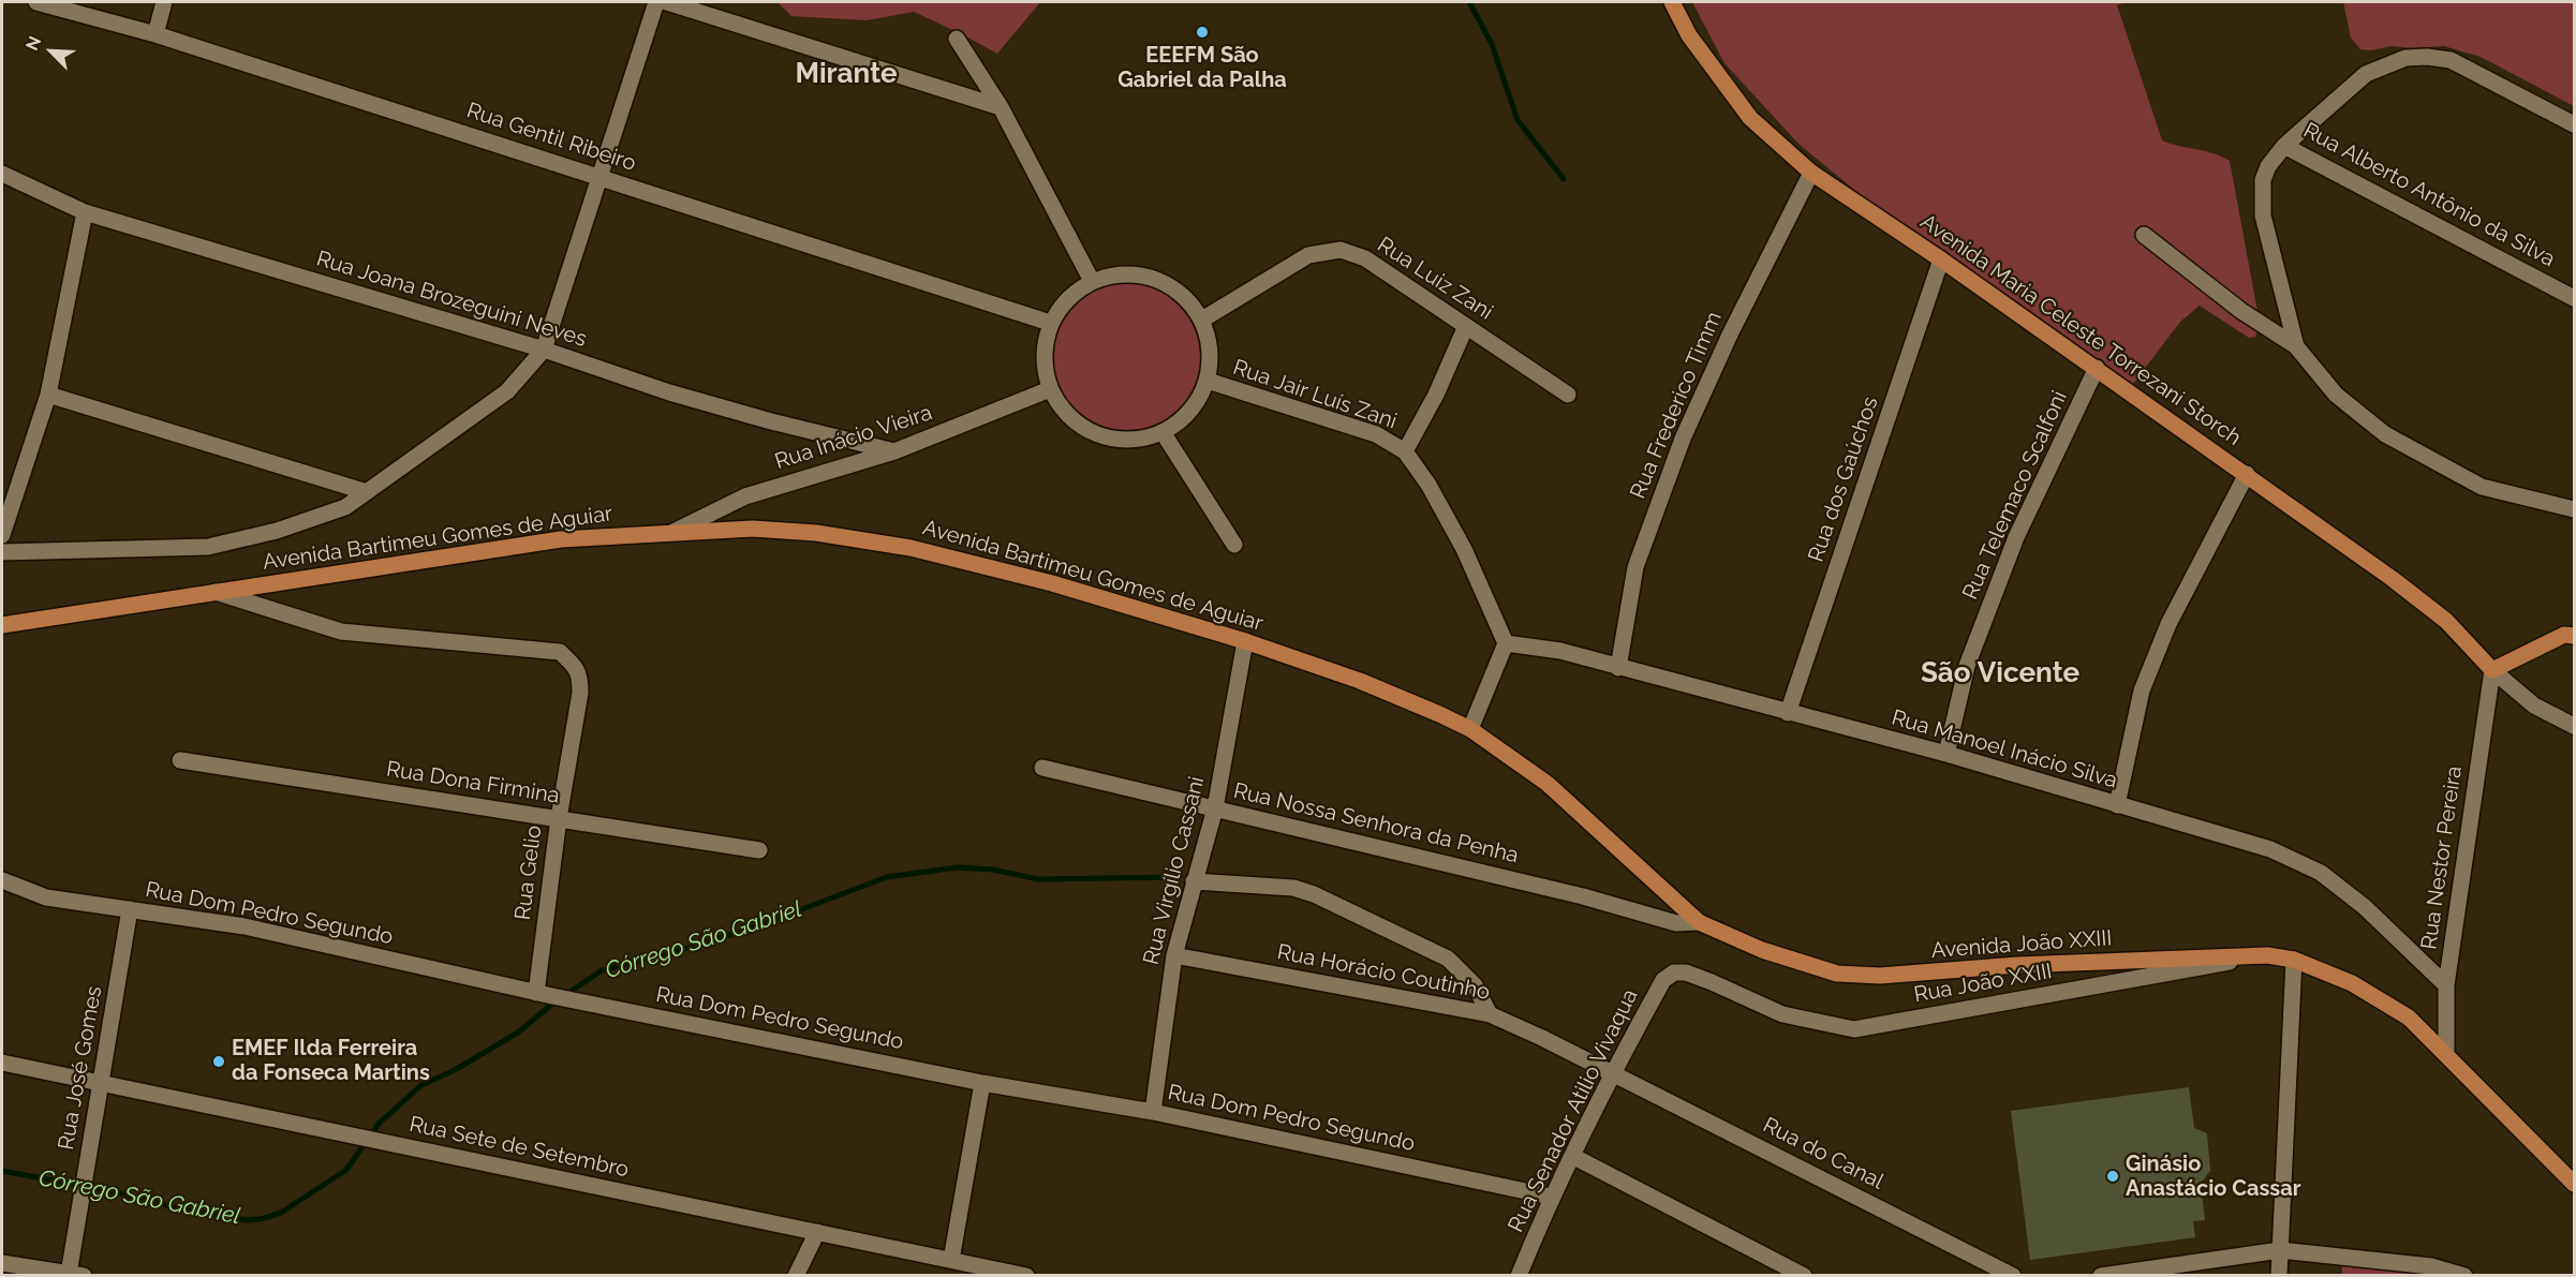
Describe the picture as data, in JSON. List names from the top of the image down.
{
  "streets": {
    "main road": ["Avenida Maria Celeste Torrezani Storch", "Avenida Bartimeu Gomes de Aguiar", "Avenida João XXIII"],
    "street": [
      "Rua Gentil Ribeiro",
      "Rua Alberto Antônio da Silva",
      "Rua Luiz Zani",
      "Rua Joana Brozeguini Neves",
      "Rua Jair Luís Zani",
      "Rua Frederico Timm",
      "Rua Inácio Vieira",
      "Rua dos Gaúchos",
      "Rua Telemaco Scalfoni",
      "Rua Manoel Inácio Silva",
      "Rua Dona Firmina",
      "Rua Nossa Senhora da Penha",
      "Rua Nestor Pereira",
      "Rua Virgílio Cassani",
      "Rua Gelio",
      "Rua Dom Pedro Segundo",
      "Rua Horácio Coutinho",
      "Rua João XXIII",
      "Rua José Gomes",
      "Rua Senador Atilio Vivaqua",
      "Rua Sete de Setembro",
      "Rua do Canal"
    ]
  },
  "crossings": [
    ["Rua Gentil Ribeiro", "Rua Luiz Zani"],
    ["Rua Gentil Ribeiro", "Rua Jair Luís Zani"],
    ["Rua Gentil Ribeiro", "Rua Inácio Vieira"],
    ["Rua Luiz Zani", "Rua Jair Luís Zani"],
    ["Rua Luiz Zani", "Rua Inácio Vieira"],
    ["Rua Joana Brozeguini Neves", "Rua Inácio Vieira"],
    ["Avenida Maria Celeste Torrezani Storch", "Rua Frederico Timm"],
    ["Avenida Maria Celeste Torrezani Storch", "Rua dos Gaúchos"],
    ["Avenida Maria Celeste Torrezani Storch", "Rua Telemaco Scalfoni"],
    ["Avenida Maria Celeste Torrezani Storch", "Rua Nestor Pereira"],
    ["Rua Jair Luís Zani", "Rua Inácio Vieira"],
    ["Rua Jair Luís Zani", "Rua Manoel Inácio Silva"],
    ["Rua Frederico Timm", "Rua Manoel Inácio Silva"],
    ["Rua Inácio Vieira", "Avenida Bartimeu Gomes de Aguiar"],
    ["Rua dos Gaúchos", "Rua Manoel Inácio Silva"],
    ["Rua Telemaco Scalfoni", "Rua Manoel Inácio Silva"],
    ["Avenida Bartimeu Gomes de Aguiar", "Rua Virgílio Cassani"],
    ["Avenida Bartimeu Gomes de Aguiar", "Rua Gelio"],
    ["Avenida Bartimeu Gomes de Aguiar", "Avenida João XXIII"],
    ["Rua Manoel Inácio Silva", "Rua Nestor Pereira"],
    ["Rua Dona Firmina", "Rua Gelio"],
    ["Rua Nossa Senhora da Penha", "Rua Virgílio Cassani"],
    ["Rua Nossa Senhora da Penha", "Avenida João XXIII"],
    ["Rua Nestor Pereira", "Avenida João XXIII"],
    ["Rua Virgílio Cassani", "Rua Dom Pedro Segundo"],
    ["Rua Virgílio Cassani", "Rua Horácio Coutinho"],
    ["Rua Gelio", "Rua Dom Pedro Segundo"],
    ["Rua Dom Pedro Segundo", "Rua José Gomes"],
    ["Rua Dom Pedro Segundo", "Rua Senador Atilio Vivaqua"],
    ["Avenida João XXIII", "Rua João XXIII"],
    ["Rua Horácio Coutinho", "Rua Senador Atilio Vivaqua"],
    ["Rua Horácio Coutinho", "Rua do Canal"],
    ["Rua João XXIII", "Rua Senador Atilio Vivaqua"],
    ["Rua José Gomes", "Rua Sete de Setembro"],
    ["Rua Senador Atilio Vivaqua", "Rua do Canal"]
  ],
  "districts": ["Mirante", "São Vicente"],
  "water": ["Córrego São Gabriel"],
  "places": ["EEEFM São Gabriel da Palha", "EMEF Ilda Ferreira da Fonseca Martins", "Ginásio Anastácio Cassar"],
  "north": "top left"
}
